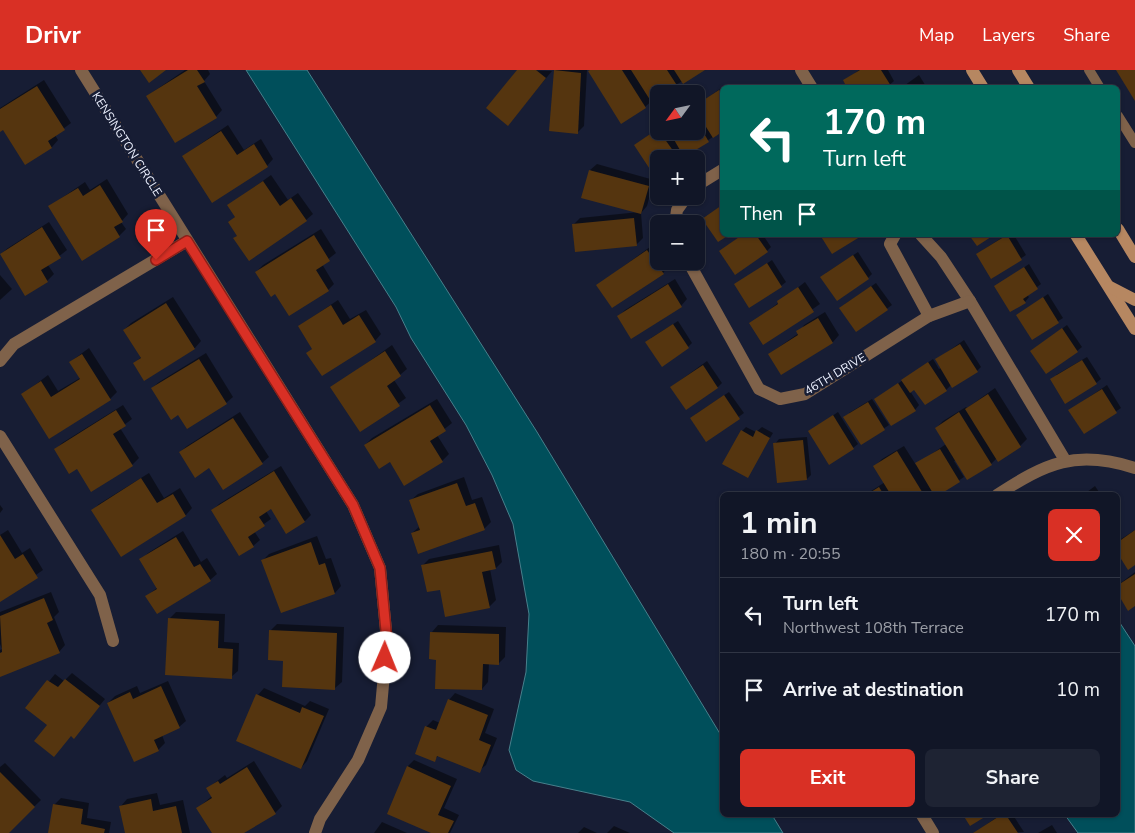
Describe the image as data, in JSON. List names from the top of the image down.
{
  "streets": {
    "street": ["KENSINGTON CIRCLE", "46TH DRIVE"]
  },
  "north": "bottom left",
  "page": {
    "header": "Drivr",
    "nav": ["Map", "Layers", "Share"],
    "map_buttons": ["+", "−"],
    "turn": ["170 m", "Turn left"],
    "then": "Then",
    "heading": ["1 min", "180 m · 20:55"],
    "list": [
      {
        "name": "Turn left",
        "note": "Northwest 108th Terrace",
        "value": "170 m"
      },
      {
        "name": "Arrive at destination",
        "value": "10 m"
      }
    ],
    "buttons": ["Exit", "Share"]
  }
}
